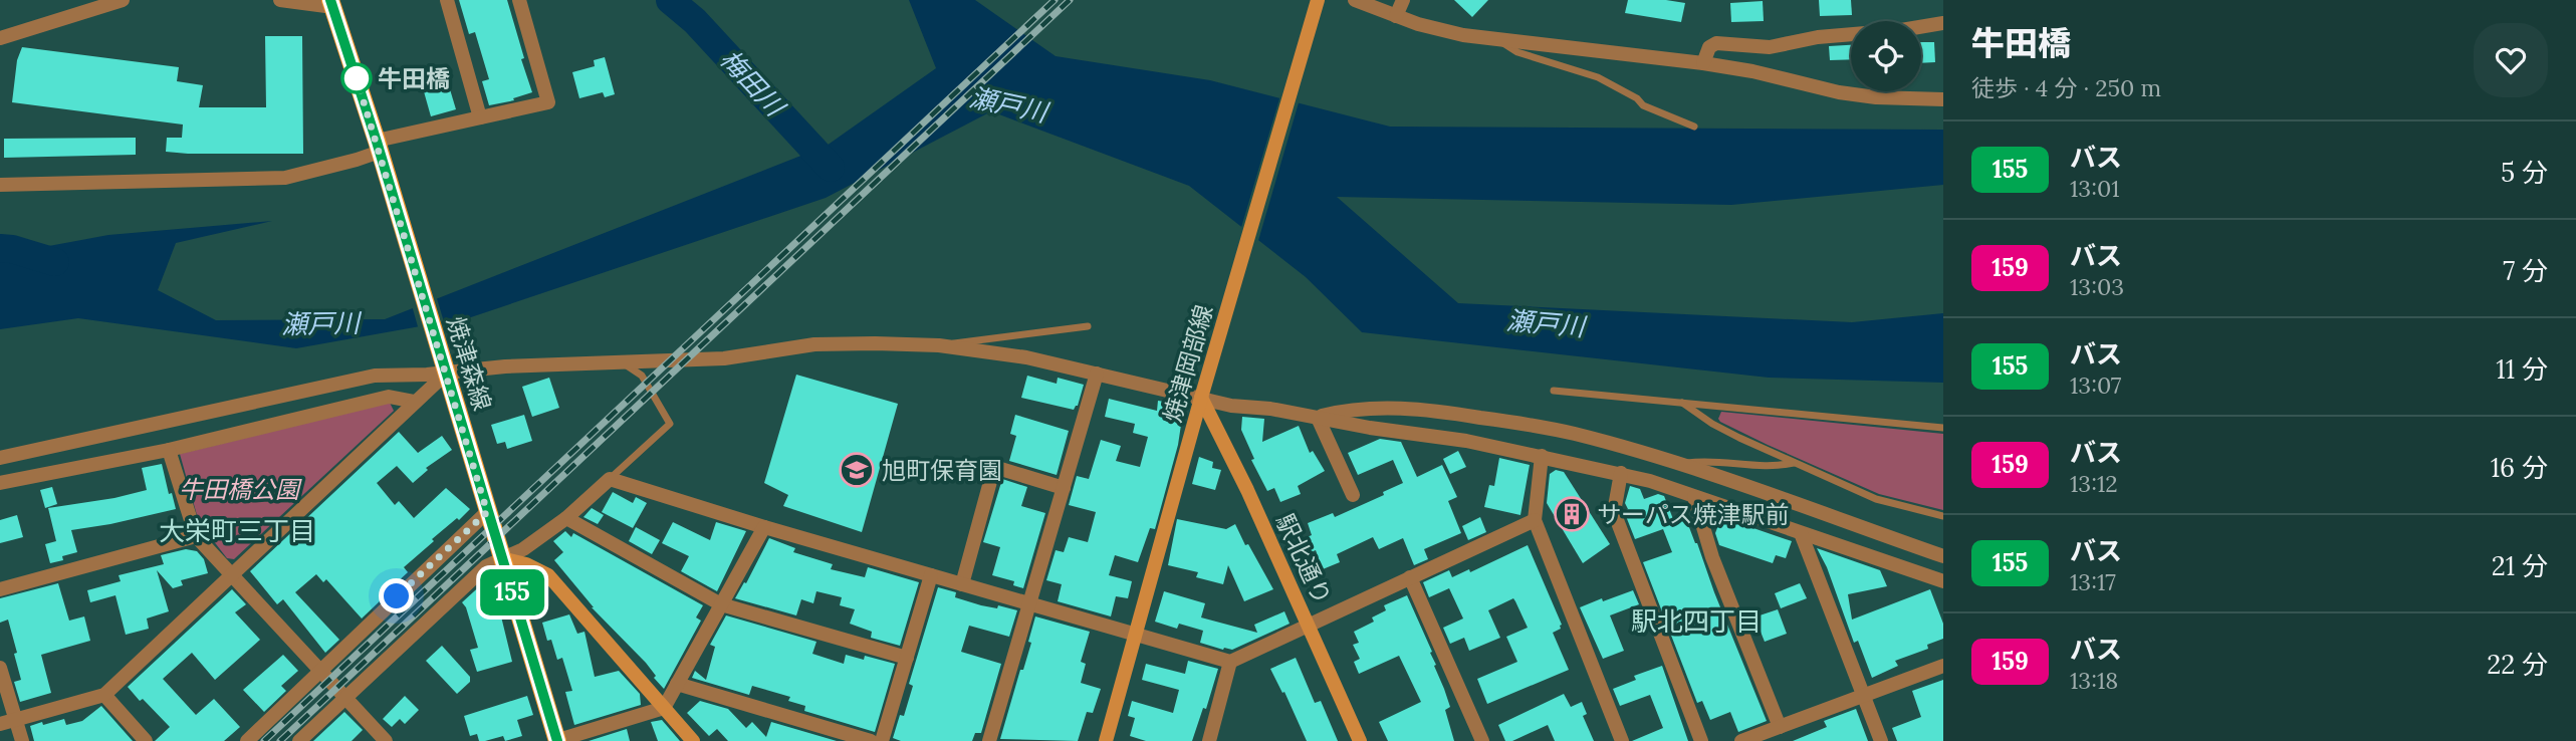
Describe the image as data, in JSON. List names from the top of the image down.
{
  "streets": {
    "main road": ["焼津森線", "焼津岡部線", "駅北通り"]
  },
  "crossings": [
    ["焼津岡部線", "駅北通り"]
  ],
  "districts": ["大栄町三丁目", "駅北四丁目"],
  "water": ["梅田川", "瀬戸川"],
  "parks": ["牛田橋公園"],
  "places": {
    "other": ["牛田橋"],
    "school or university": ["旭町保育園"],
    "building": ["サーパス焼津駅前"]
  },
  "lines": ["bus line 155"],
  "page": {
    "on_map": "155",
    "heading": ["牛田橋", "徒歩 · 4 分 · 250 m"],
    "list": [
      {
        "mark": "155",
        "name": "バス",
        "note": "13:01",
        "value": "5 分"
      },
      {
        "mark": "159",
        "name": "バス",
        "note": "13:03",
        "value": "7 分"
      },
      {
        "mark": "155",
        "name": "バス",
        "note": "13:07",
        "value": "11 分"
      },
      {
        "mark": "159",
        "name": "バス",
        "note": "13:12",
        "value": "16 分"
      },
      {
        "mark": "155",
        "name": "バス",
        "note": "13:17",
        "value": "21 分"
      },
      {
        "mark": "159",
        "name": "バス",
        "note": "13:18",
        "value": "22 分"
      }
    ]
  }
}
